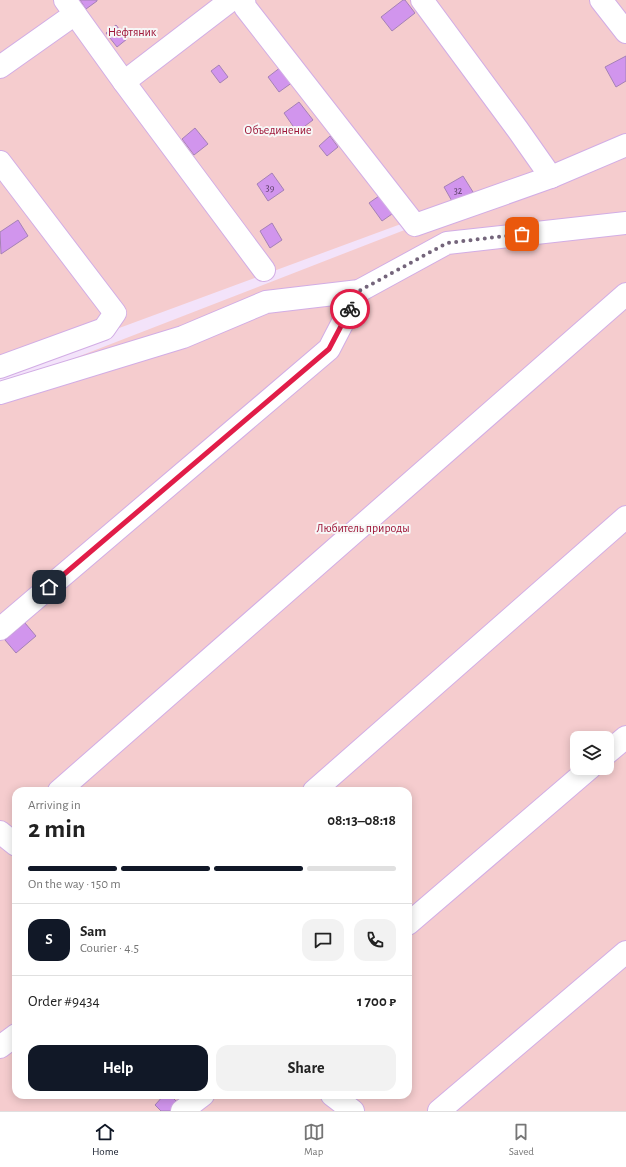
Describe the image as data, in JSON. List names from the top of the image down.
{
  "parks": ["Нефтяник", "Объединение", "Любитель природы"],
  "house_numbers": ["39", "32"],
  "page": {
    "heading": ["2 min", "Arriving in", "08:13–08:18"],
    "panel": [
      "Sam",
      "Courier · 4.5",
      "Order #9434",
      "1 700 ₽"
    ],
    "bar": "On the way · 150 m",
    "round": "S",
    "buttons": ["Help", "Share"],
    "tabs": ["Home", "Map", "Saved"]
  }
}
